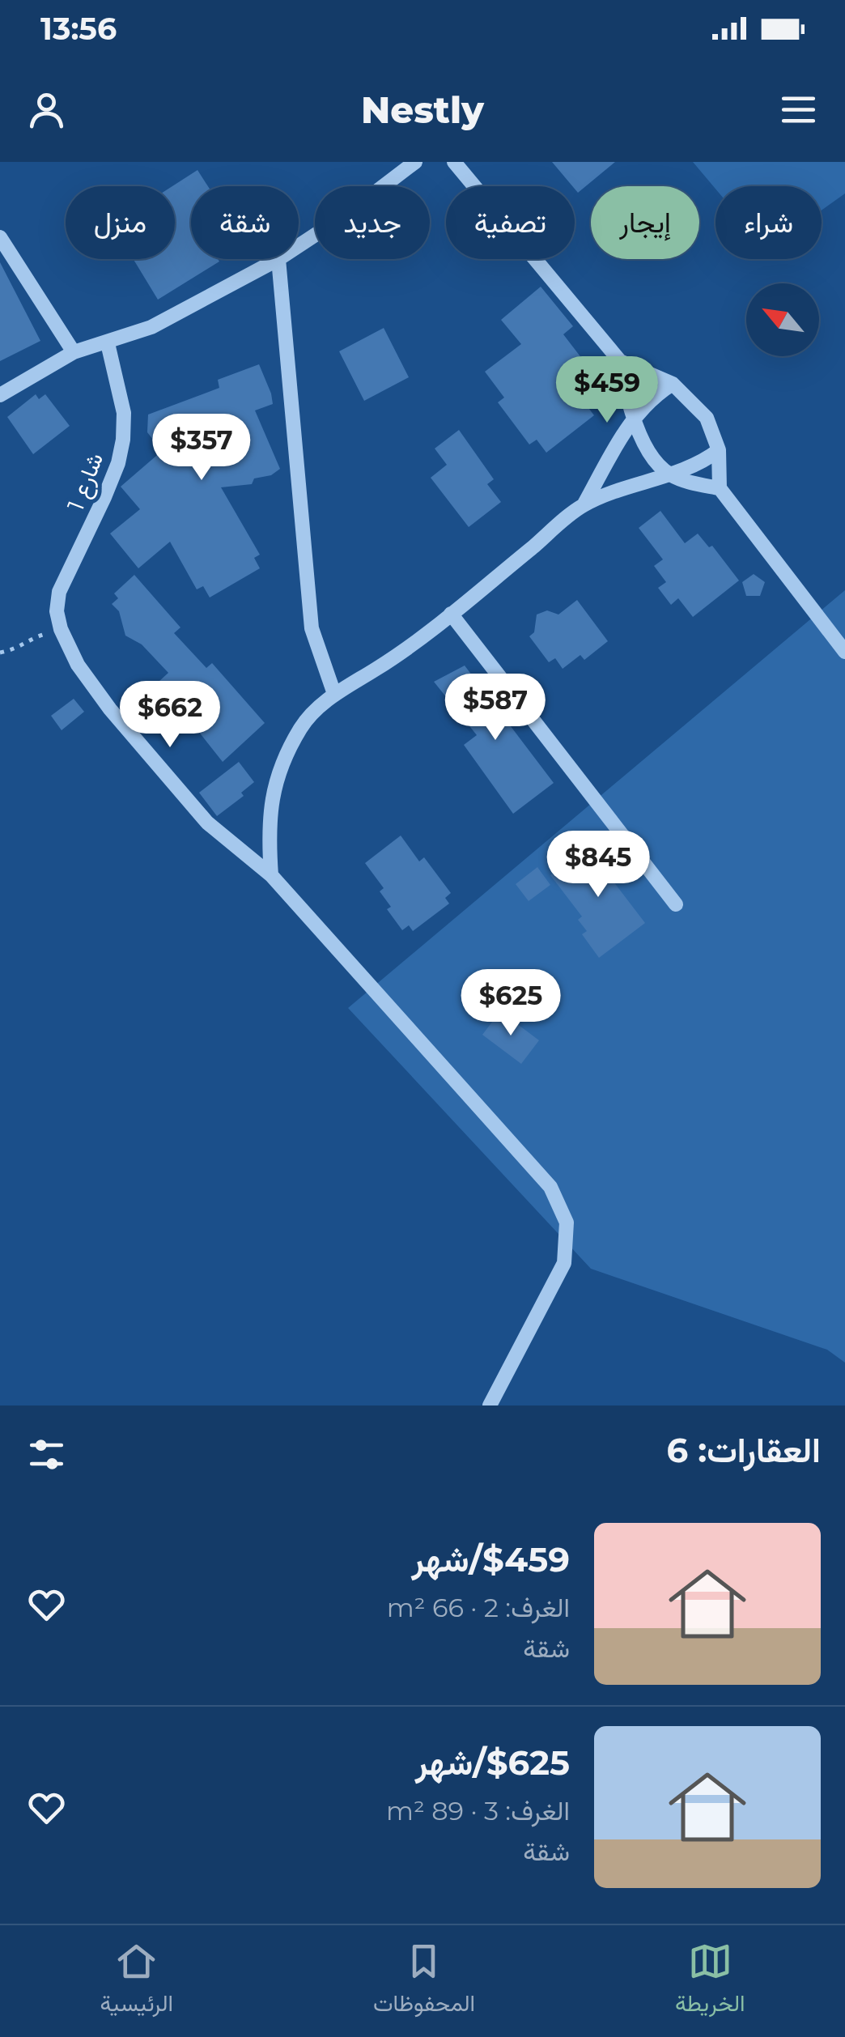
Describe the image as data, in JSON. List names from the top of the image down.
{
  "streets": {
    "street": ["شارع 1"]
  },
  "north": "top left",
  "page": {
    "status": "13:56",
    "header": "Nestly",
    "chip": [
      "شراء",
      "إيجار",
      "تصفية",
      "جديد",
      "شقة",
      "منزل"
    ],
    "price": [
      "$459",
      "$357",
      "$587",
      "$662",
      "$845",
      "$625"
    ],
    "heading": "العقارات: 6",
    "list": [
      {
        "name": "$459/شهر",
        "note": "الغرف: 2 · 66 m² · شقة"
      },
      {
        "name": "$625/شهر",
        "note": "الغرف: 3 · 89 m² · شقة"
      }
    ],
    "tabs": ["الخريطة", "المحفوظات", "الرئيسية"]
  }
}
